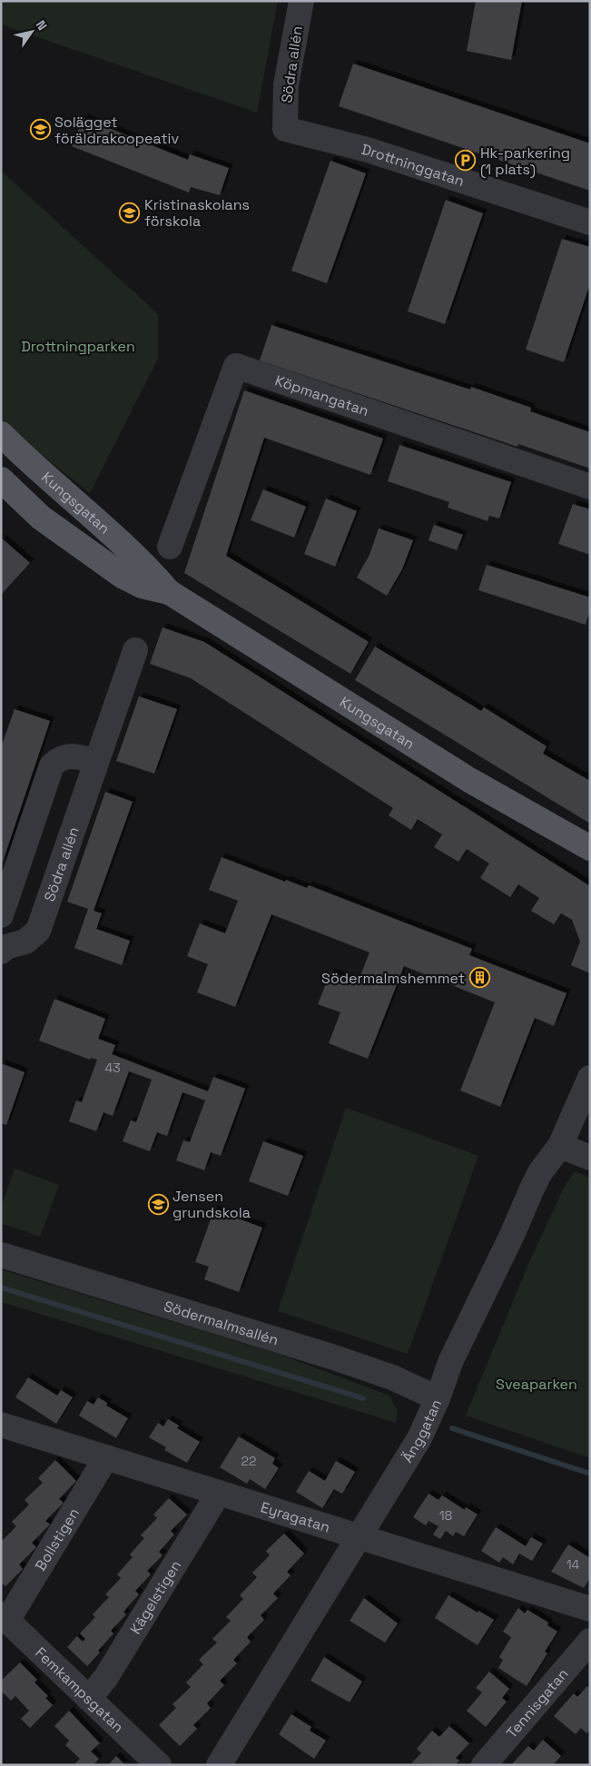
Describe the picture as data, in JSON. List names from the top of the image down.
{
  "streets": {
    "main road": ["Kungsgatan"],
    "street": [
      "Södra allén",
      "Drottninggatan",
      "Köpmangatan",
      "Södermalmsallén",
      "Änggatan",
      "Eyragatan",
      "Bollstigen",
      "Kägelstigen",
      "Femkampsgatan",
      "Tennisgatan"
    ]
  },
  "crossings": [
    ["Södra allén", "Drottninggatan"],
    ["Södermalmsallén", "Änggatan"],
    ["Änggatan", "Eyragatan"],
    ["Eyragatan", "Bollstigen"],
    ["Eyragatan", "Kägelstigen"],
    ["Bollstigen", "Femkampsgatan"],
    ["Kägelstigen", "Femkampsgatan"]
  ],
  "parks": ["Drottningparken", "Sveaparken"],
  "places": {
    "school or university": ["Solägget föräldrakoopeativ", "Kristinaskolans förskola", "Jensen grundskola"],
    "parking": ["Hk-parkering (1 plats)"],
    "building": ["Södermalmshemmet"]
  },
  "house_numbers": [
    "43",
    "22",
    "18",
    "14"
  ],
  "north": "top right"
}
